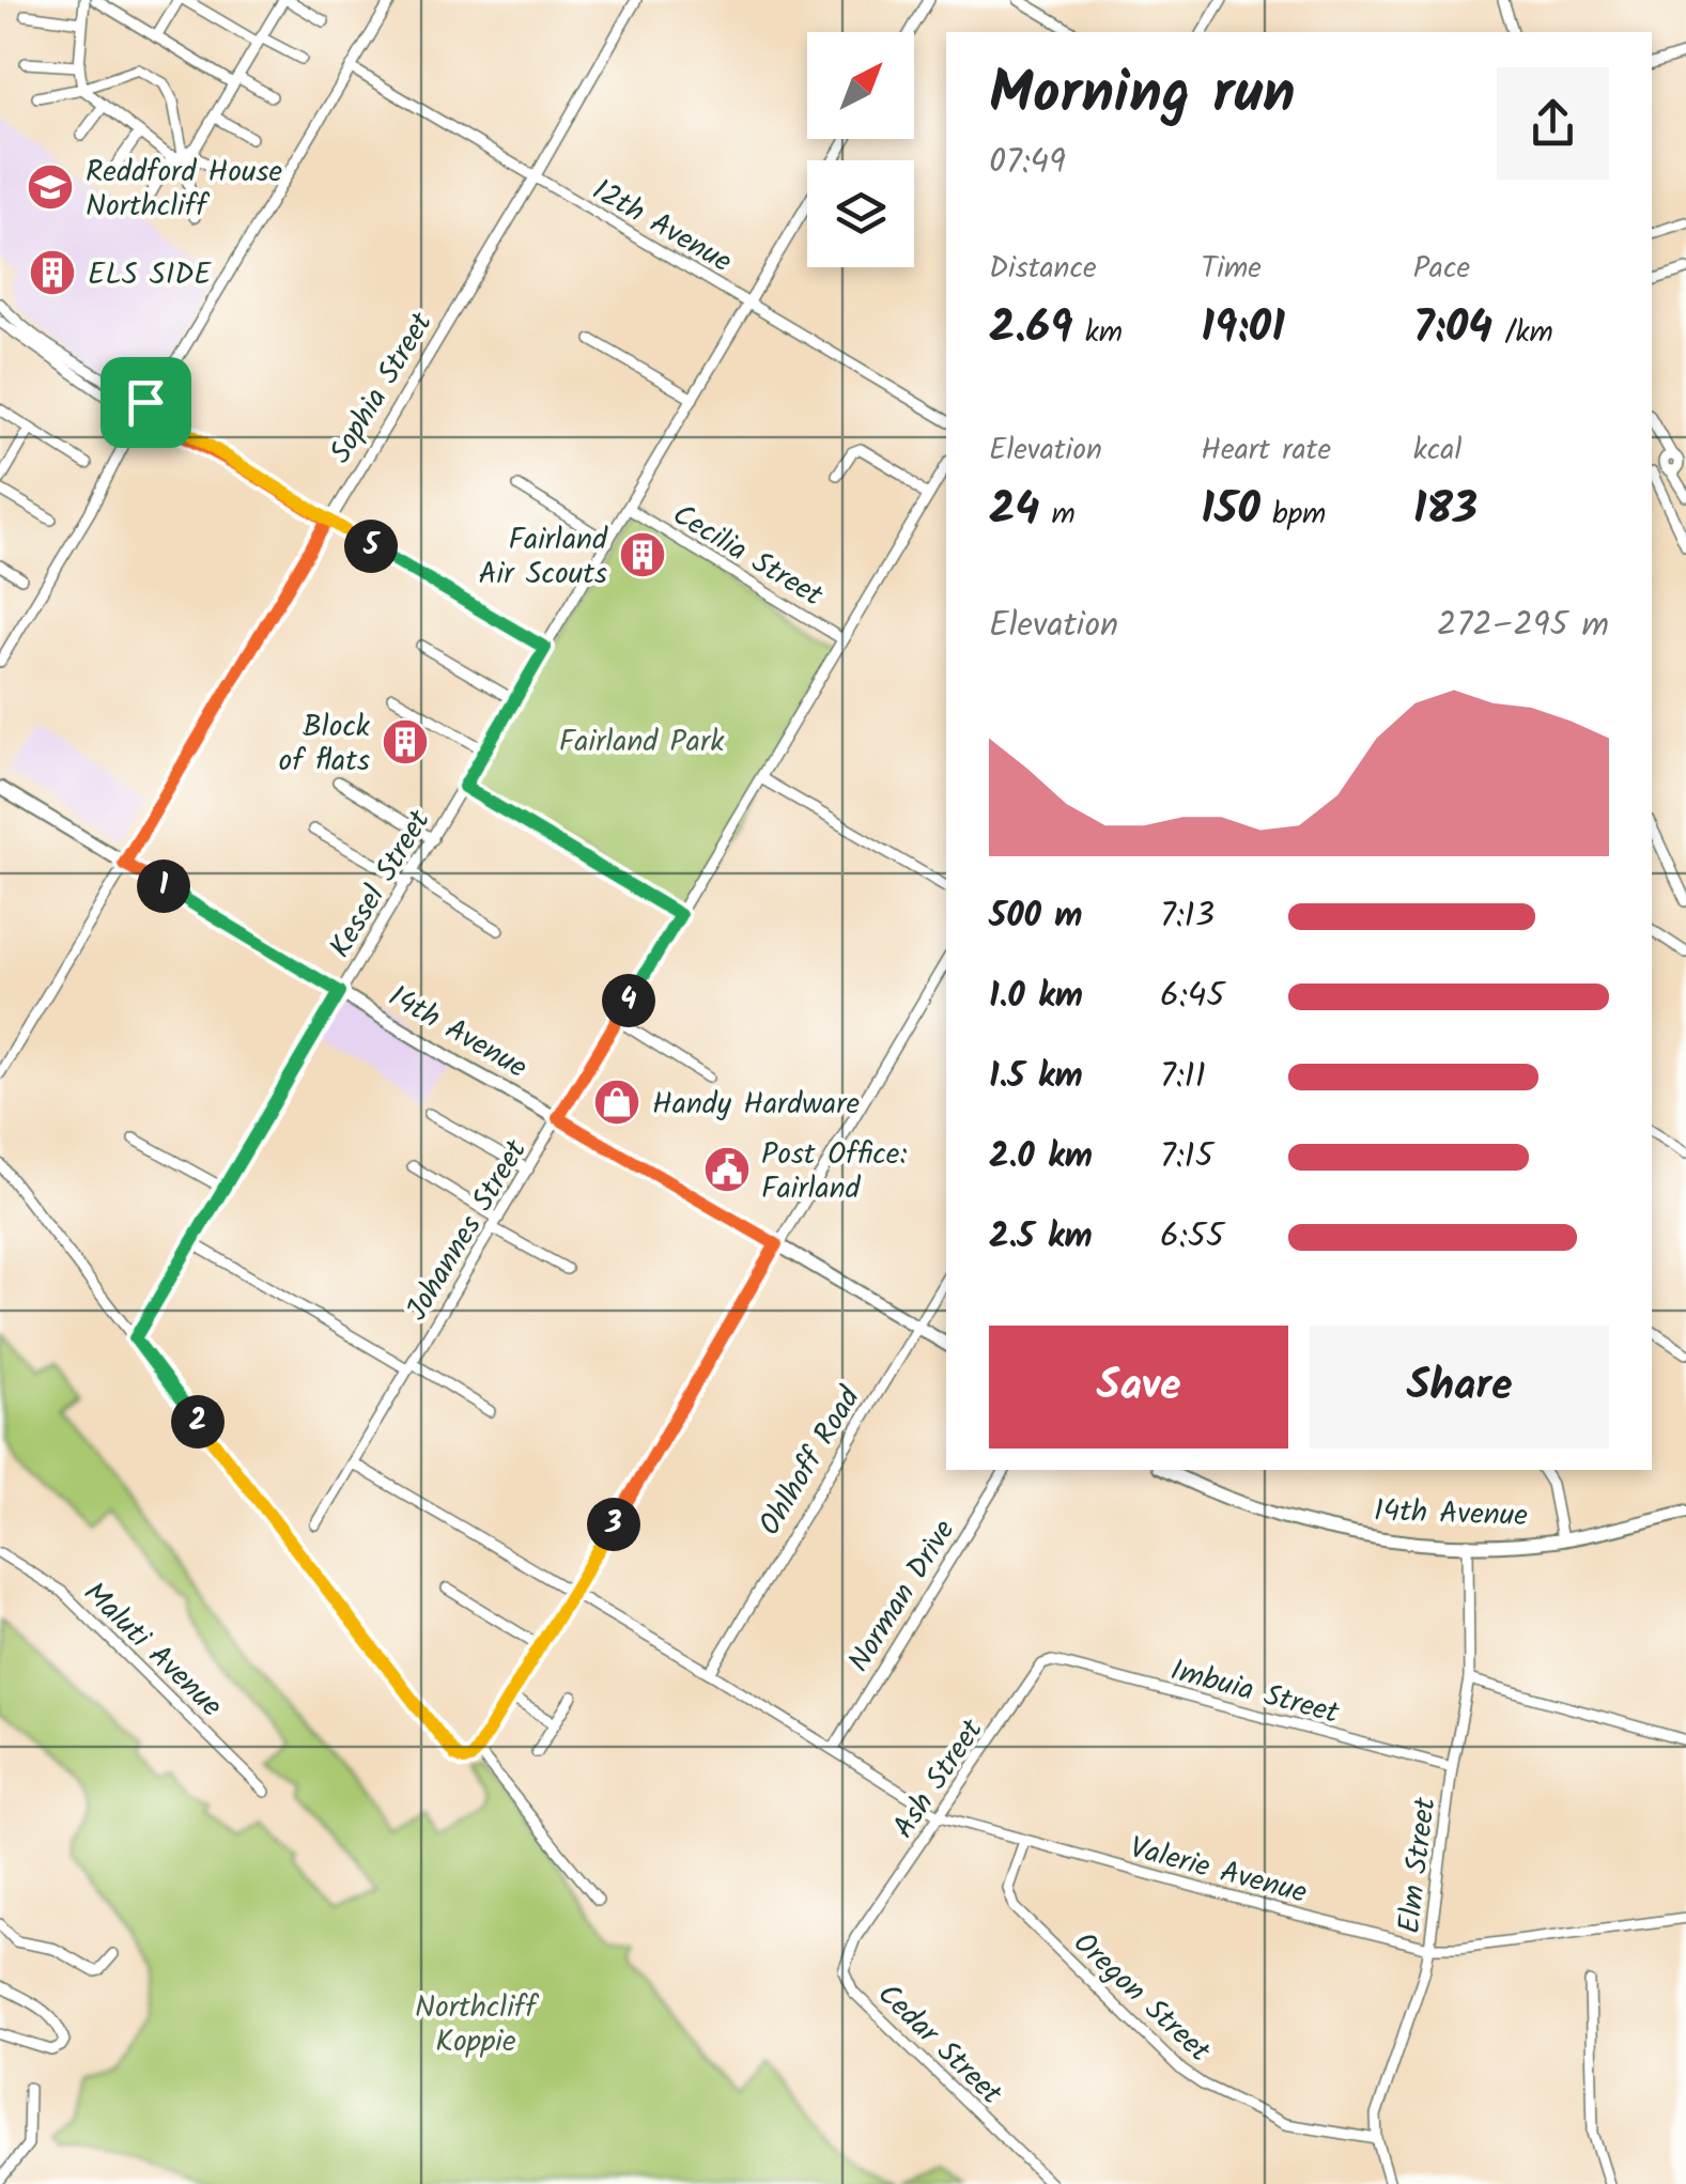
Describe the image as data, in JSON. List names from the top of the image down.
{
  "streets": {
    "main road": ["14th Avenue"],
    "street": [
      "12th Avenue",
      "Sophia Street",
      "Cecilia Street",
      "Kessel Street",
      "Johannes Street",
      "Ohlhoff Road",
      "Norman Drive",
      "Maluti Avenue",
      "Imbuia Street",
      "Ash Street",
      "Elm Street",
      "Valerie Avenue",
      "Oregon Street",
      "Cedar Street"
    ]
  },
  "crossings": [
    ["12th Avenue", "Sophia Street"],
    ["12th Avenue", "Kessel Street"],
    ["Sophia Street", "14th Avenue"],
    ["Cecilia Street", "Kessel Street"],
    ["Cecilia Street", "Johannes Street"],
    ["Kessel Street", "14th Avenue"],
    ["14th Avenue", "Johannes Street"],
    ["14th Avenue", "Ohlhoff Road"],
    ["14th Avenue", "Elm Street"],
    ["Johannes Street", "Valerie Avenue"],
    ["Ohlhoff Road", "Valerie Avenue"],
    ["Norman Drive", "Valerie Avenue"],
    ["Imbuia Street", "Ash Street"],
    ["Imbuia Street", "Elm Street"],
    ["Ash Street", "Valerie Avenue"],
    ["Ash Street", "Cedar Street"],
    ["Elm Street", "Valerie Avenue"],
    ["Elm Street", "Oregon Street"],
    ["Valerie Avenue", "Oregon Street"]
  ],
  "parks": ["Fairland Park", "Northcliff Koppie"],
  "places": {
    "school or university": ["Reddford House Northcliff"],
    "building": ["ELS SIDE", "Fairland Air Scouts", "Block of flats"],
    "shop": ["Handy Hardware"],
    "public building": ["Post Office: Fairland"]
  },
  "north": "top right",
  "page": {
    "heading": ["Morning run", "07:49"],
    "stats": [
      ["Distance", "2.69 km"],
      ["Time", "19:01"],
      ["Pace", "7:04 /km"],
      ["Elevation", "24 m"],
      ["Heart rate", "150 bpm"],
      ["kcal", "183"]
    ],
    "pins": [
      "5",
      "1",
      "4",
      "2",
      "3"
    ],
    "chart": ["Elevation", "272–295 m"],
    "list": [
      {
        "name": "500 m",
        "note": "7:13"
      },
      {
        "name": "1.0 km",
        "note": "6:45"
      },
      {
        "name": "1.5 km",
        "note": "7:11"
      },
      {
        "name": "2.0 km",
        "note": "7:15"
      },
      {
        "name": "2.5 km",
        "note": "6:55"
      }
    ],
    "buttons": ["Save", "Share"]
  }
}
